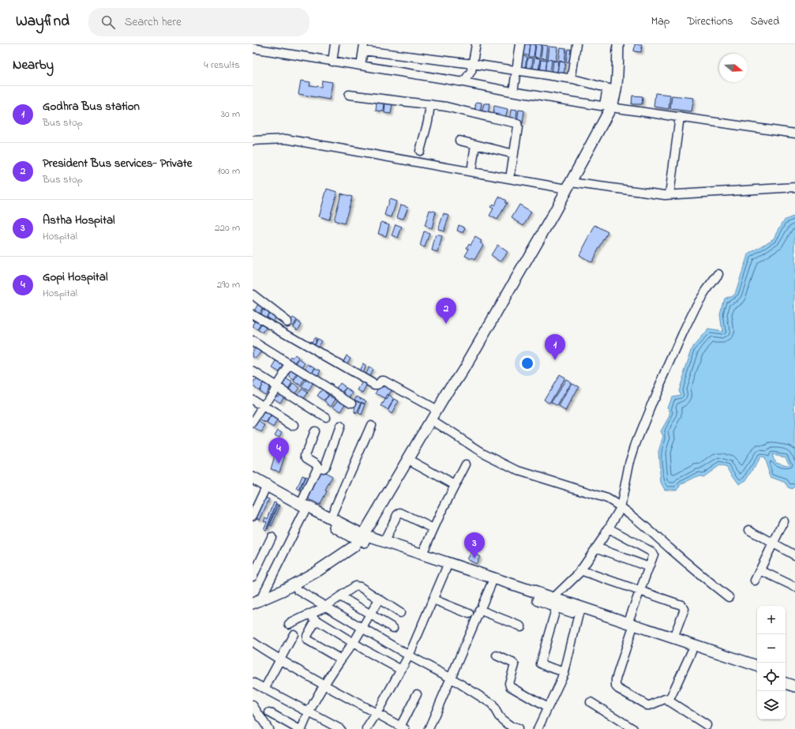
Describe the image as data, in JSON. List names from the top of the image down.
{
  "north": "right",
  "page": {
    "header": "Wayfind",
    "search": "Search here",
    "nav": ["Map", "Directions", "Saved"],
    "heading": ["Nearby", "4 results"],
    "list": [
      {
        "mark": "1",
        "name": "Godhra Bus station",
        "note": "Bus stop",
        "value": "30 m"
      },
      {
        "mark": "2",
        "name": "President Bus services- Private",
        "note": "Bus stop",
        "value": "100 m"
      },
      {
        "mark": "3",
        "name": "Astha Hospital",
        "note": "Hospital",
        "value": "220 m"
      },
      {
        "mark": "4",
        "name": "Gopi Hospital",
        "note": "Hospital",
        "value": "290 m"
      }
    ],
    "pins": [
      "2",
      "1",
      "4",
      "3"
    ],
    "map_buttons": ["+", "−"]
  }
}
